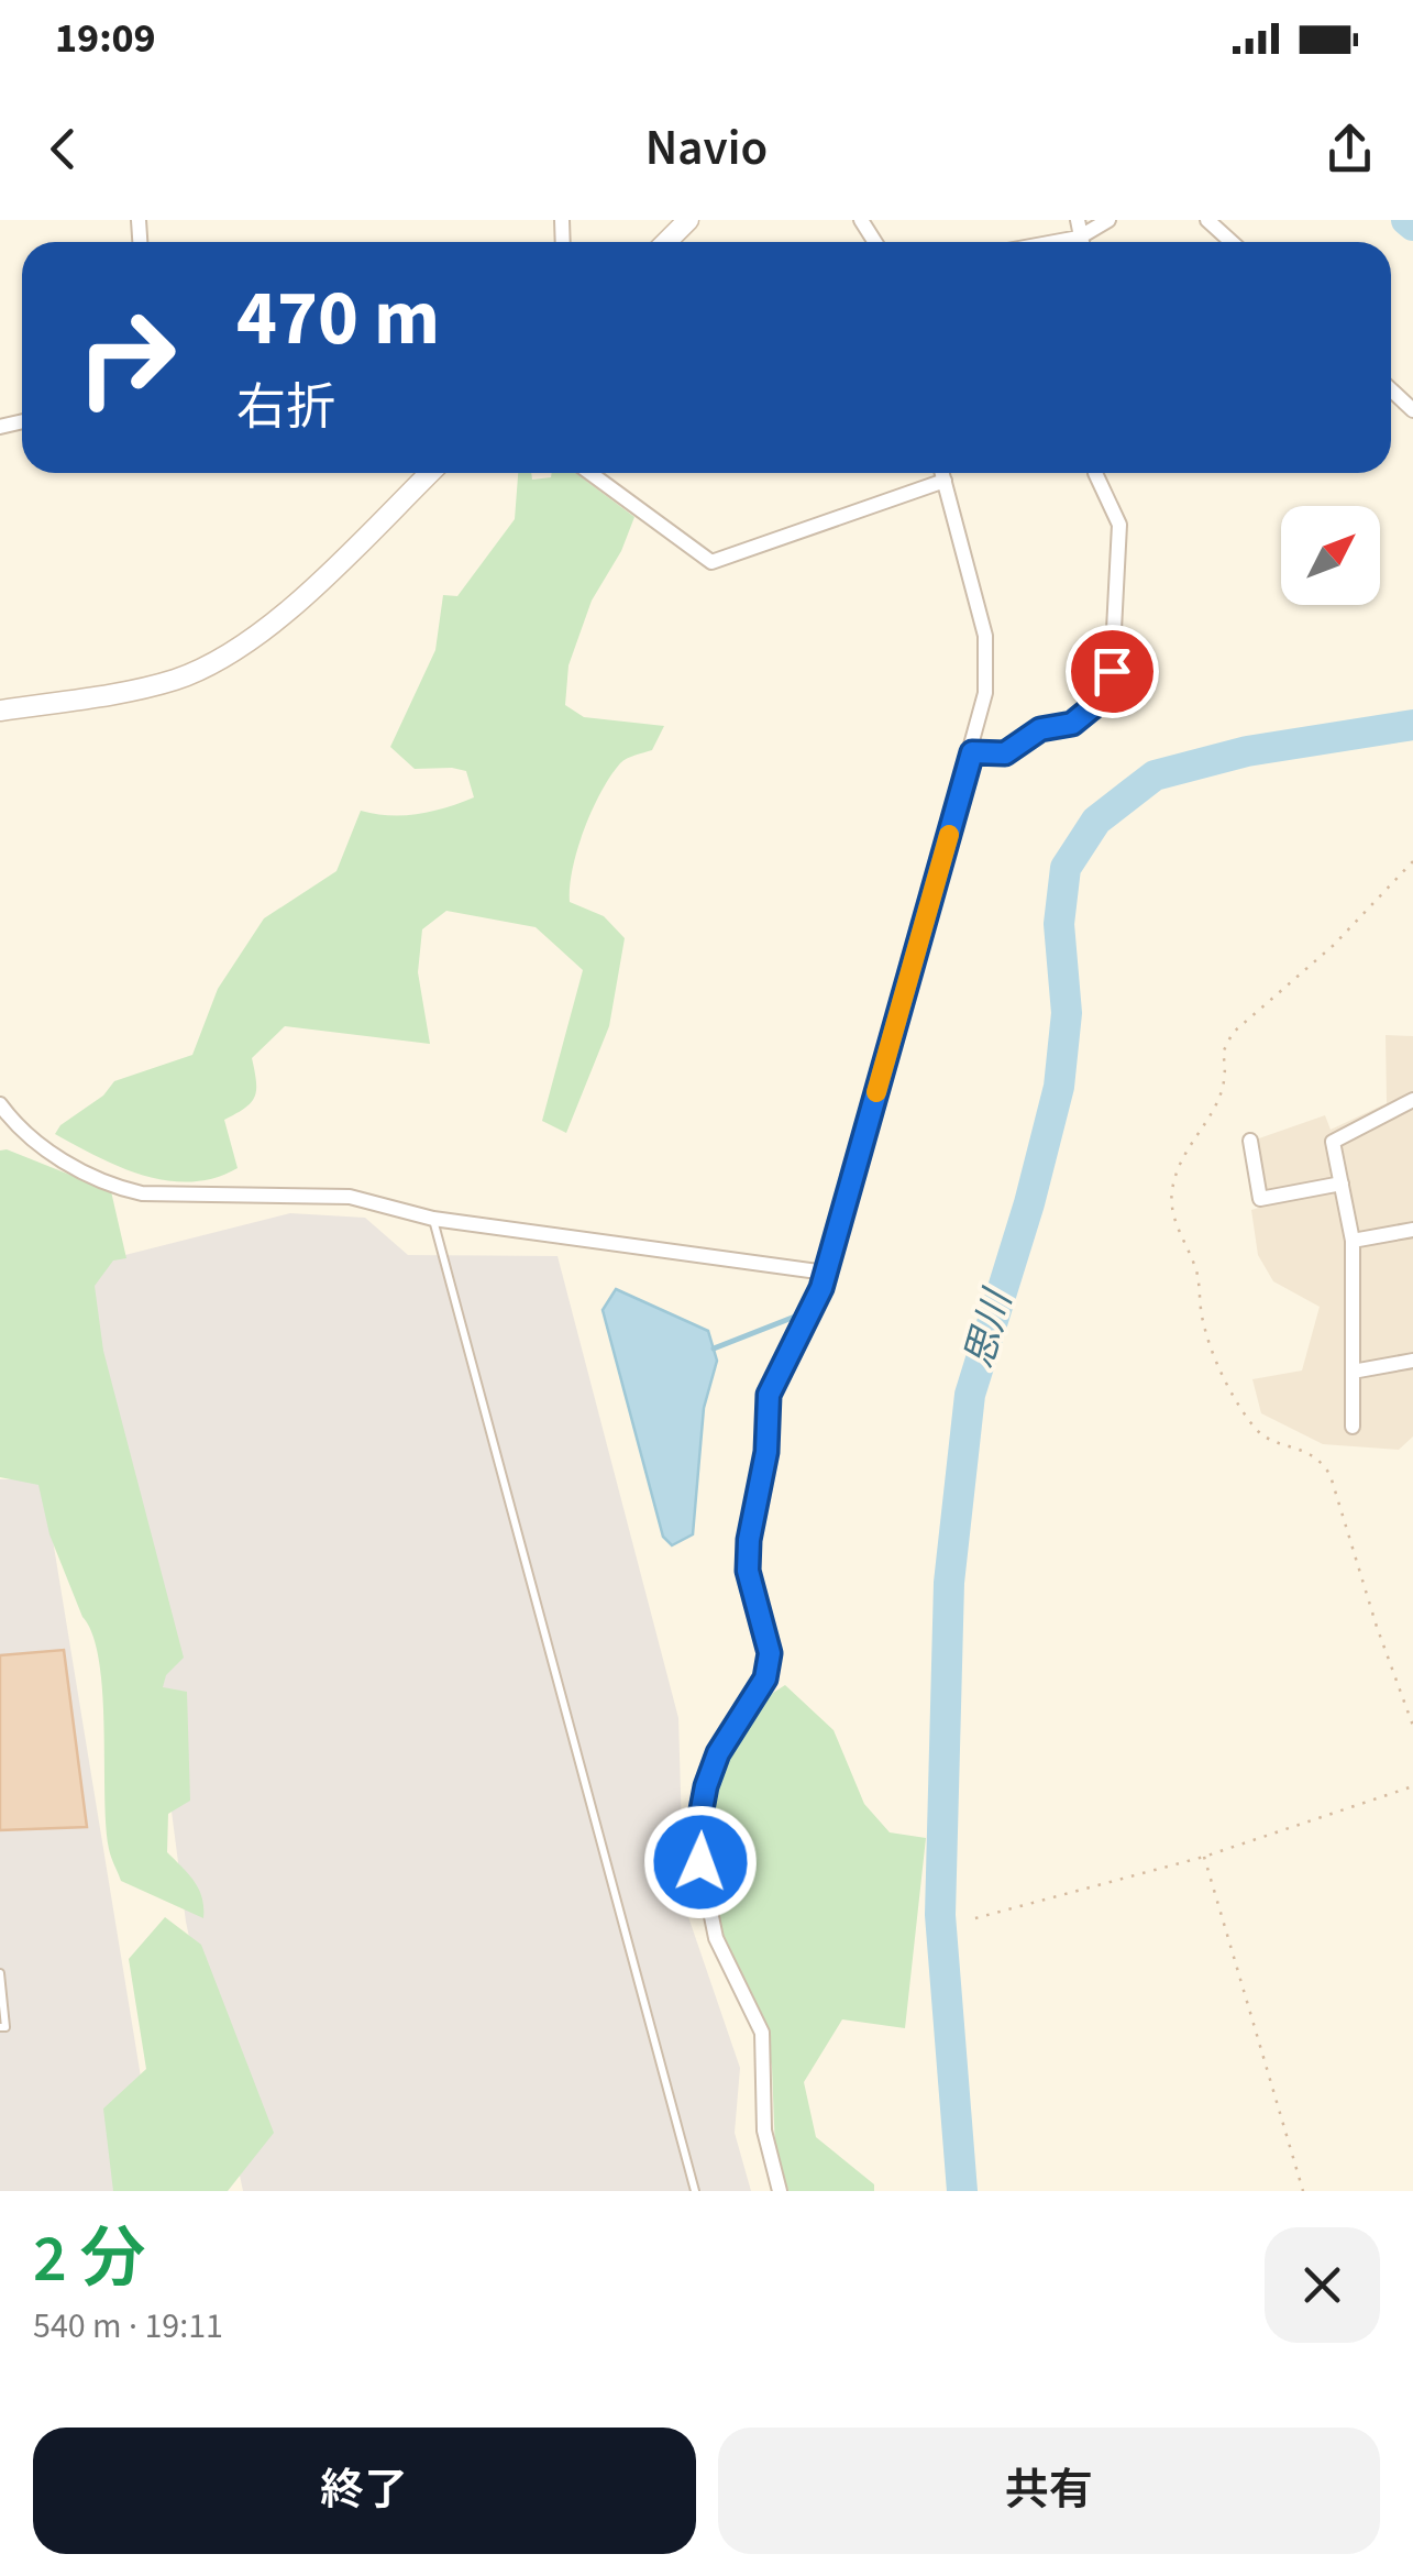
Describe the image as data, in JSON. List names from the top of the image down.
{
  "water": ["思川"],
  "north": "top right",
  "page": {
    "status": "19:09",
    "header": "Navio",
    "turn": ["470 m", "右折"],
    "heading": ["2 分", "540 m · 19:11"],
    "buttons": ["終了", "共有"]
  }
}
